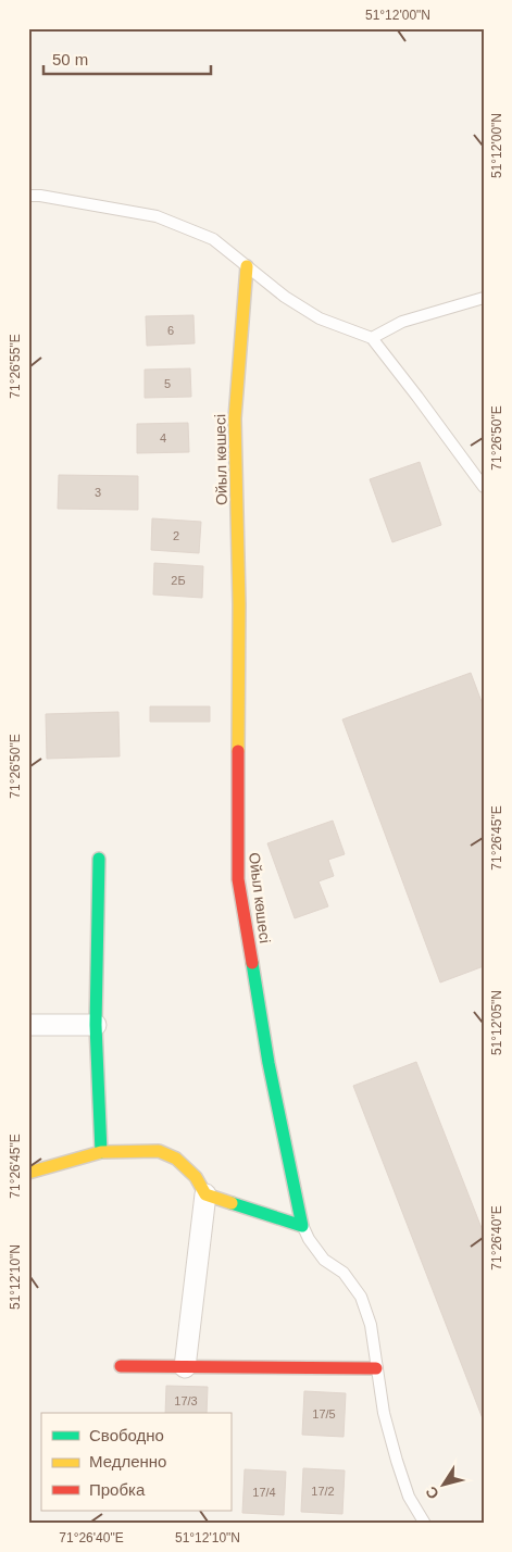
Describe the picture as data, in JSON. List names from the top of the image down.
{
  "streets": {
    "street": ["Ойыл көшесі"]
  },
  "house_numbers": [
    "6",
    "5",
    "4",
    "3",
    "2",
    "2Б",
    "17/3",
    "17/5",
    "17/2",
    "17/4"
  ],
  "legend": ["Свободно", "Медленно", "Пробка"],
  "scale_bar": "50 m",
  "north": "bottom left",
  "coordinates": [
    "51°12'00\"N",
    "71°26'55\"E",
    "71°26'50\"E",
    "71°26'45\"E",
    "51°12'05\"N",
    "71°26'40\"E",
    "51°12'10\"N"
  ]
}
